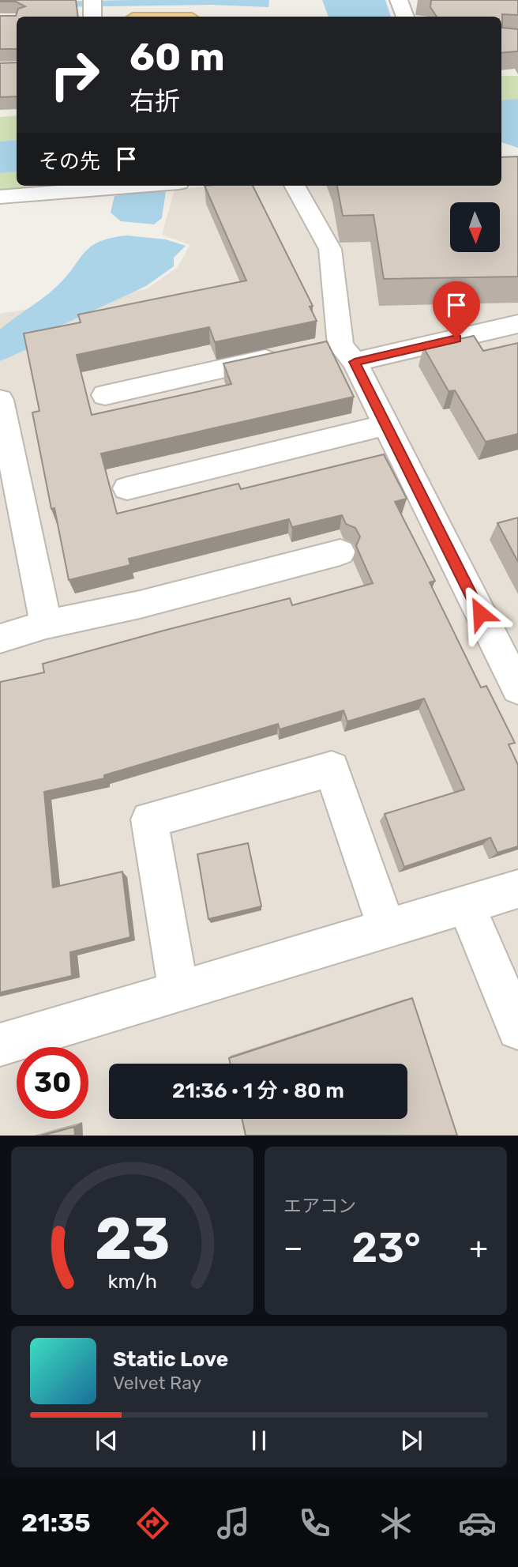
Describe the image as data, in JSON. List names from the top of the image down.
{
  "north": "bottom",
  "page": {
    "turn": ["60 m", "右折"],
    "then": "その先",
    "limit": "30",
    "trip": "21:36 · 1 分 · 80 m",
    "tile": "エアコン",
    "heat": ["−", "23°", "+"],
    "song": ["Static Love", "Velvet Ray"],
    "tabs": "21:35",
    "gauge": ["23", "km/h"]
  }
}
